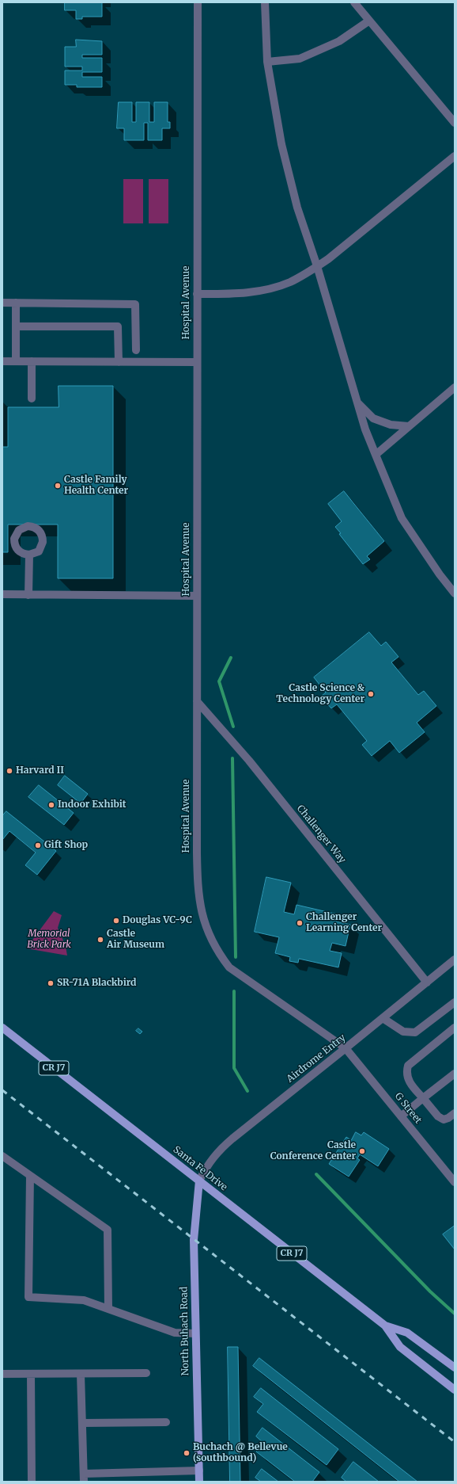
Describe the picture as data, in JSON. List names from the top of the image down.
{
  "streets": {
    "main road": ["CR J7", "Santa Fe Drive", "North Buhach Road"],
    "street": [
      "Hospital Avenue",
      "Challenger Way",
      "Airdrome Entry",
      "G Street"
    ]
  },
  "crossings": [
    ["Hospital Avenue", "Challenger Way"],
    ["Hospital Avenue", "Airdrome Entry"],
    ["Hospital Avenue", "G Street"],
    ["Challenger Way", "Airdrome Entry"],
    ["Airdrome Entry", "G Street"],
    ["Airdrome Entry", "Santa Fe Drive"],
    ["Airdrome Entry", "North Buhach Road"],
    ["Santa Fe Drive", "North Buhach Road"]
  ],
  "parks": ["Memorial Brick Park"],
  "places": [
    "Castle Family Health Center",
    "Castle Science & Technology Center",
    "Harvard II",
    "Indoor Exhibit",
    "Gift Shop",
    "Douglas VC-9C",
    "Challenger Learning Center",
    "Castle Air Museum",
    "SR-71A Blackbird",
    "Castle Conference Center",
    "Buchach @ Bellevue (southbound)"
  ]
}
